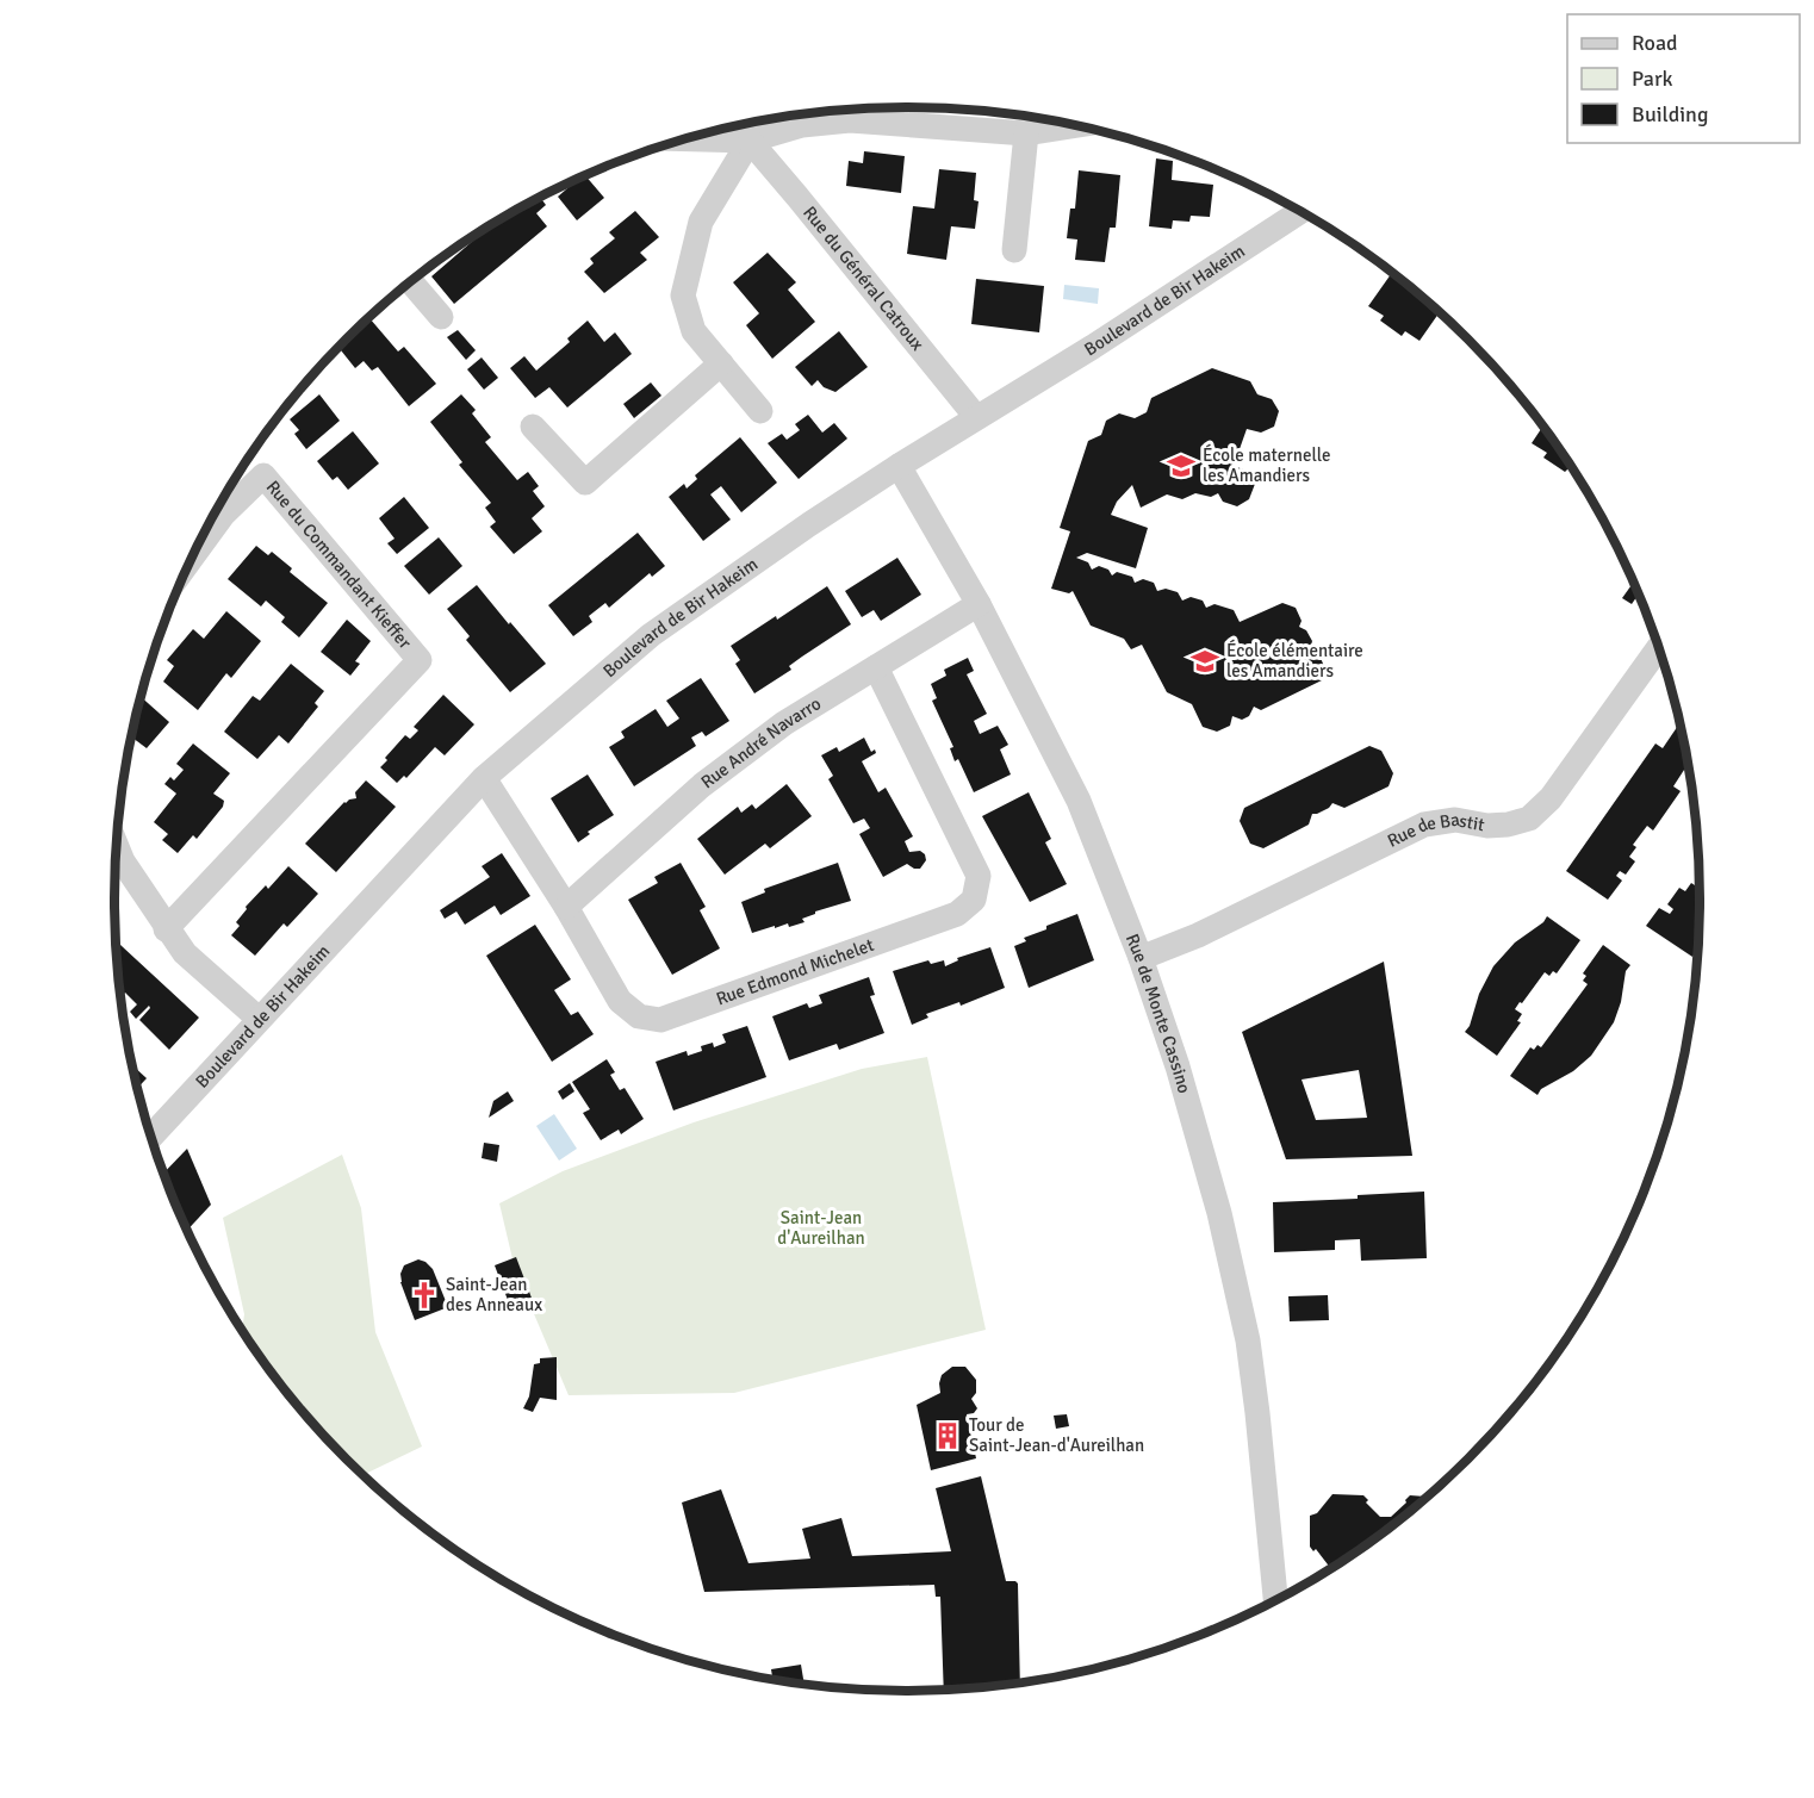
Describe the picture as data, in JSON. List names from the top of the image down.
{
  "streets": {
    "street": [
      "Rue du Général Catroux",
      "Boulevard de Bir Hakeim",
      "Rue du Commandant Kieffer",
      "Rue André Navarro",
      "Rue de Bastit",
      "Rue Edmond Michelet",
      "Rue de Monte Cassino"
    ]
  },
  "crossings": [
    ["Rue du Général Catroux", "Boulevard de Bir Hakeim"],
    ["Boulevard de Bir Hakeim", "Rue Edmond Michelet"],
    ["Boulevard de Bir Hakeim", "Rue de Monte Cassino"],
    ["Rue André Navarro", "Rue Edmond Michelet"],
    ["Rue André Navarro", "Rue de Monte Cassino"],
    ["Rue de Bastit", "Rue de Monte Cassino"]
  ],
  "parks": ["Saint-Jean d'Aureilhan"],
  "places": {
    "school or university": ["École maternelle les Amandiers", "École élémentaire les Amandiers"],
    "church": ["Saint-Jean des Anneaux"],
    "building": ["Tour de Saint-Jean-d'Aureilhan"]
  },
  "legend": ["Road", "Park", "Building"]
}
